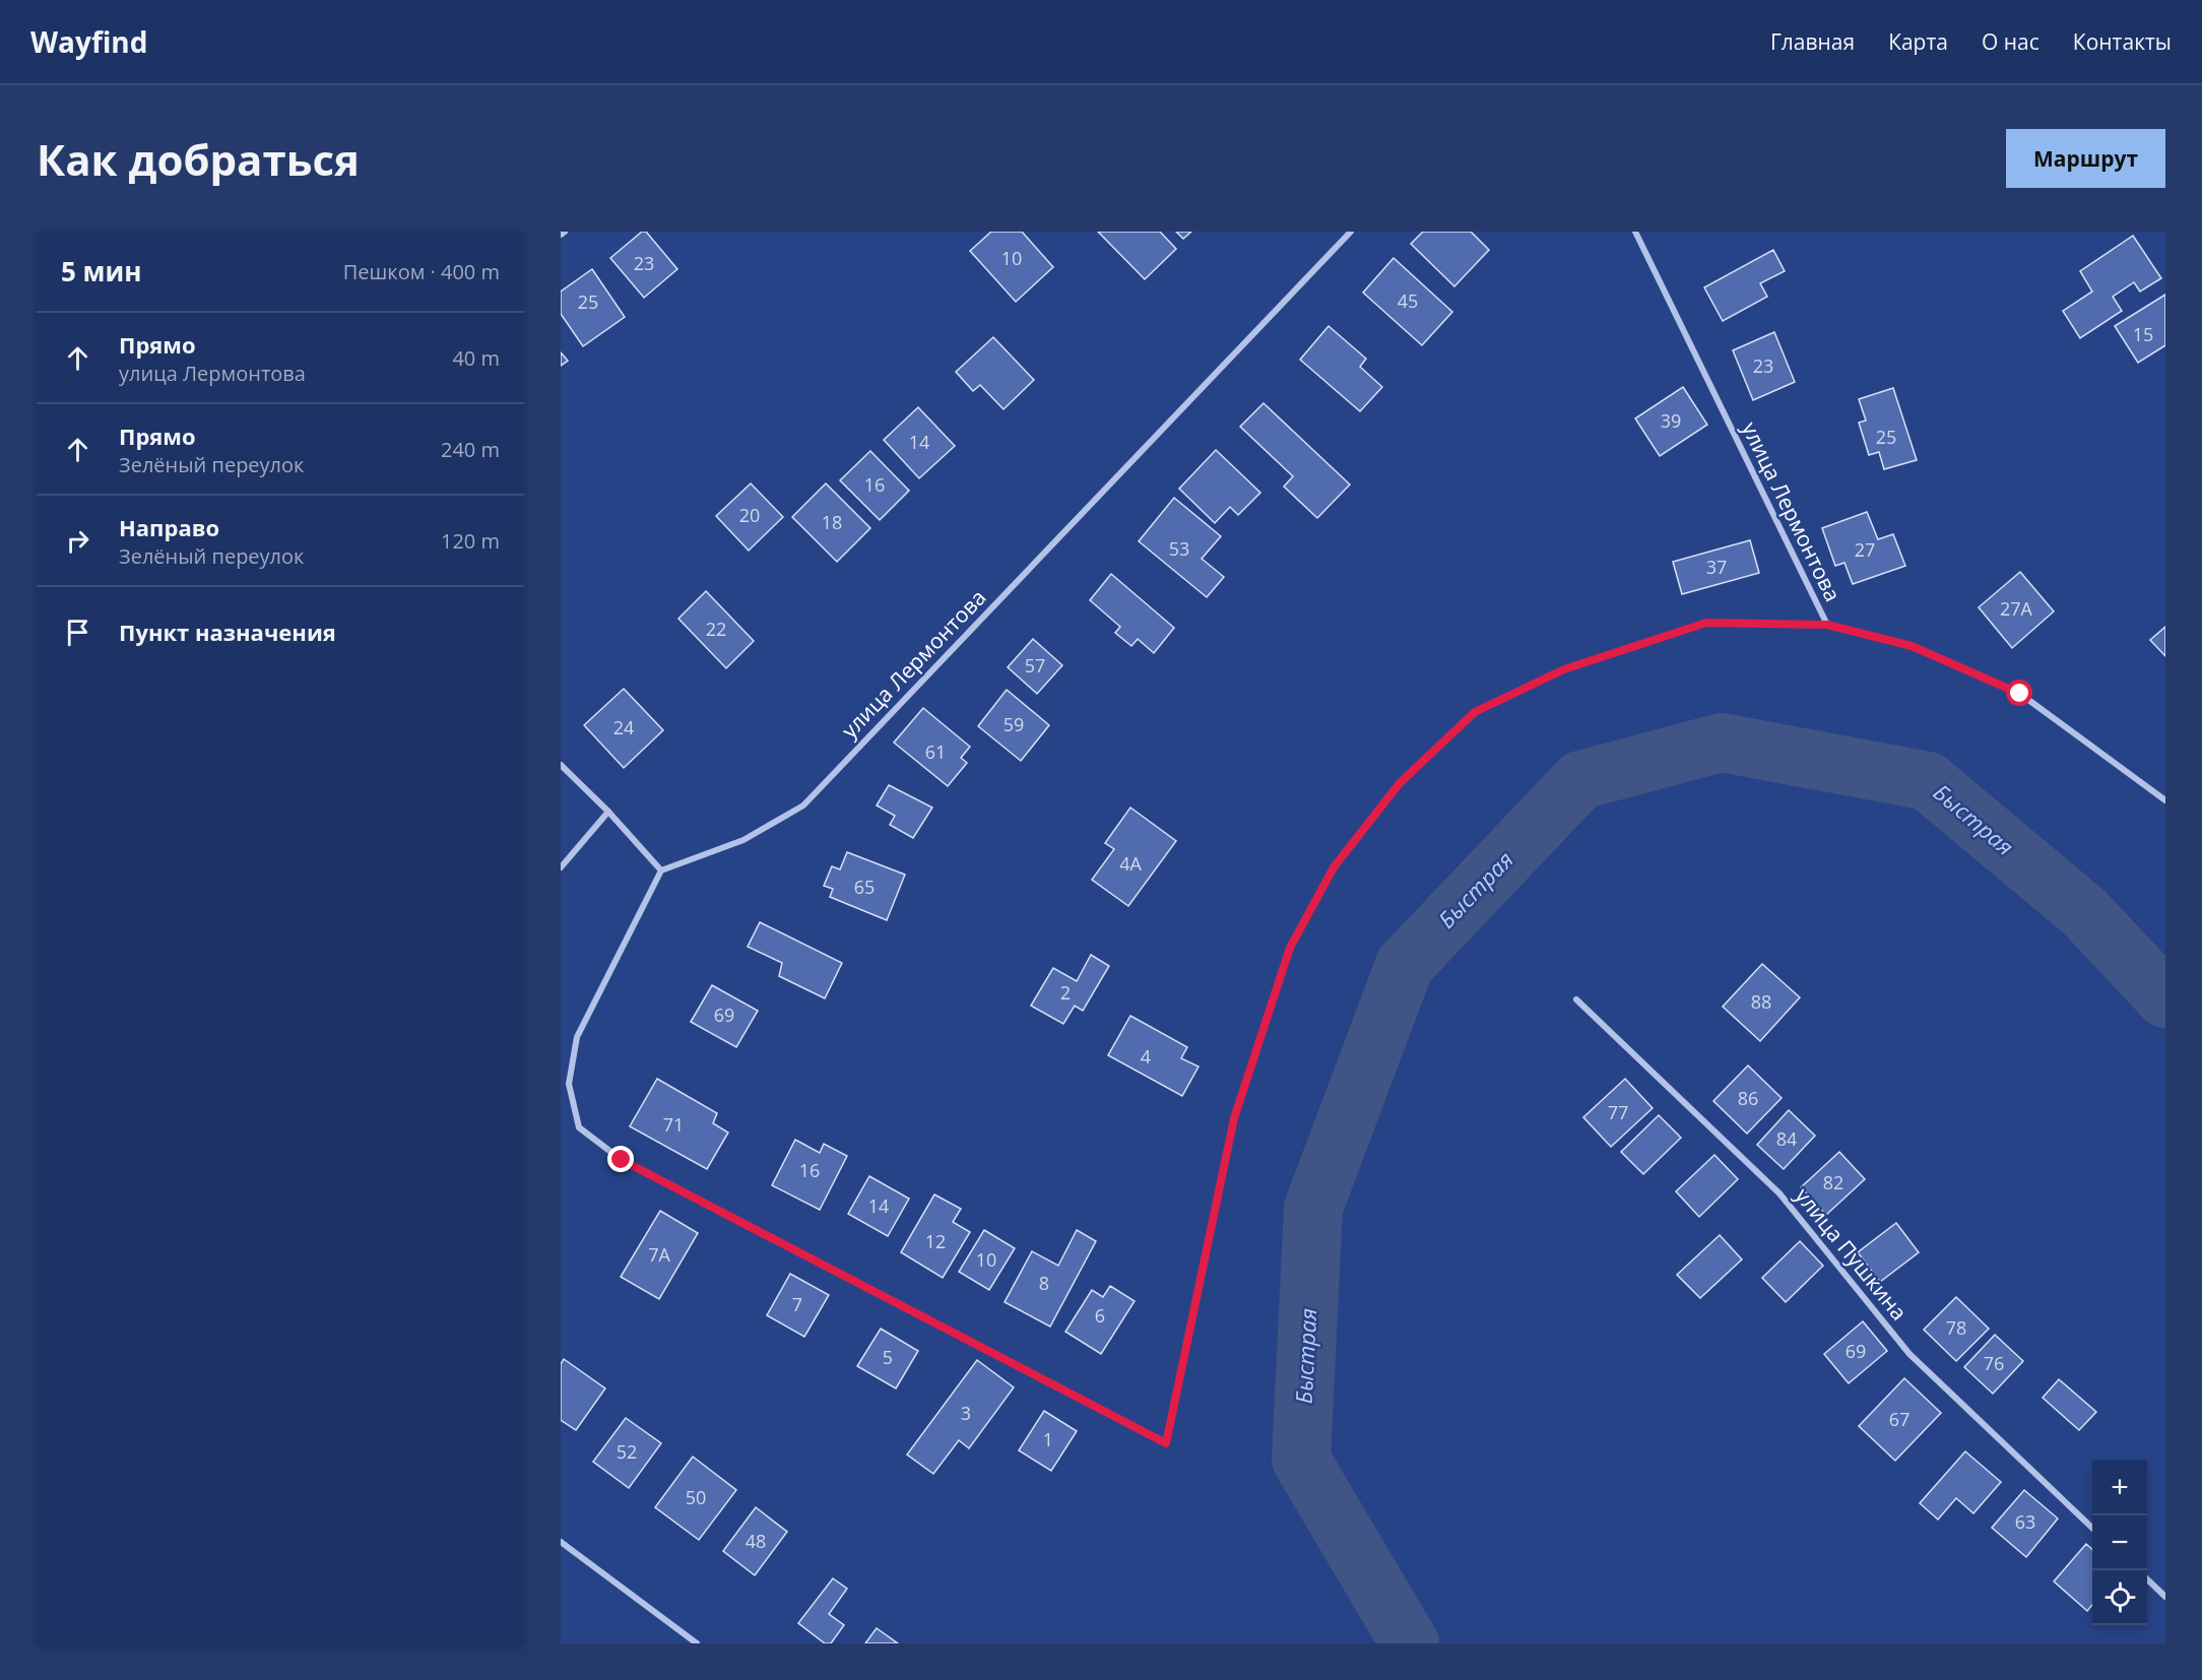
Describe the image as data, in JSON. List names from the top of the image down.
{
  "streets": {
    "street": ["улица Лермонтова", "улица Пушкина"]
  },
  "water": ["Быстрая"],
  "house_numbers": [
    "10",
    "23",
    "45",
    "25",
    "15",
    "23",
    "39",
    "25",
    "14",
    "16",
    "20",
    "18",
    "53",
    "27",
    "37",
    "27А",
    "22",
    "57",
    "59",
    "24",
    "61",
    "4А",
    "65",
    "2",
    "88",
    "69",
    "4",
    "86",
    "77",
    "71",
    "84",
    "16",
    "82",
    "14",
    "12",
    "7А",
    "10",
    "8",
    "7",
    "6",
    "78",
    "69",
    "5",
    "76",
    "3",
    "67",
    "1",
    "52",
    "50",
    "63",
    "48"
  ],
  "page": {
    "header": "Wayfind",
    "nav": [
      "Главная",
      "Карта",
      "О нас",
      "Контакты"
    ],
    "buttons": "Маршрут",
    "title": "Как добраться",
    "heading": ["5 мин", "Пешком · 400 m"],
    "list": [
      ["Прямо", "улица Лермонтова", "40 m"],
      ["Прямо", "Зелёный переулок", "240 m"],
      ["Направо", "Зелёный переулок", "120 m"],
      "Пункт назначения"
    ],
    "map_buttons": ["+", "−"]
  }
}
